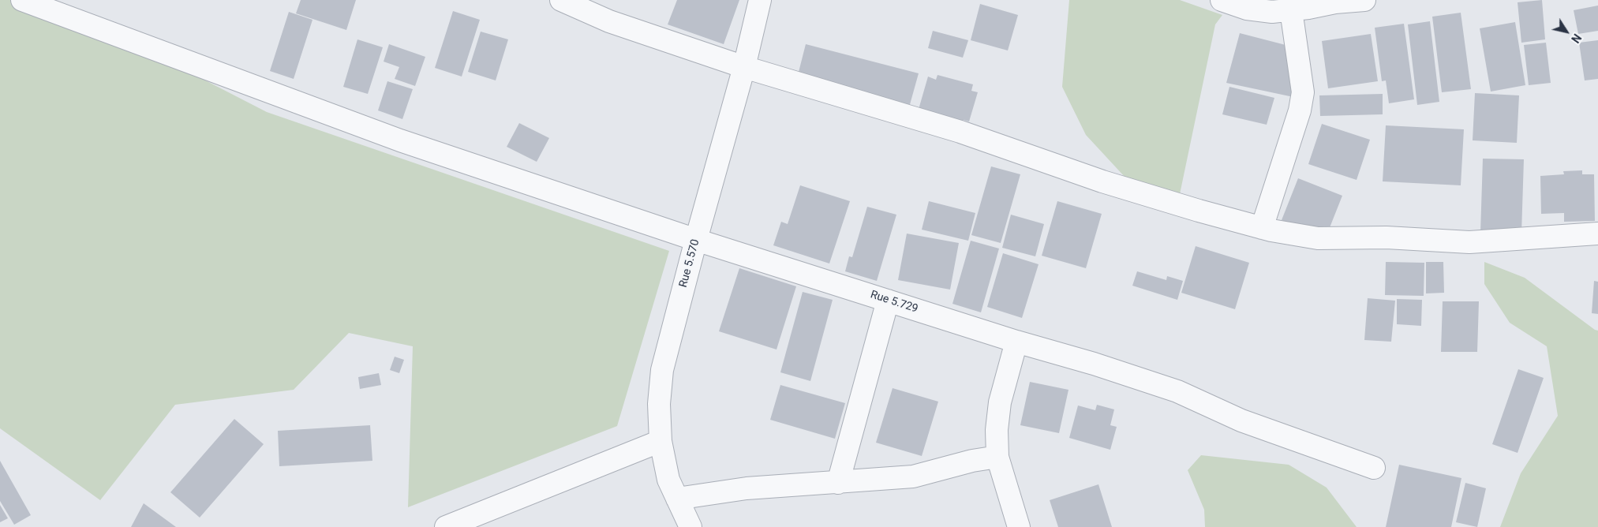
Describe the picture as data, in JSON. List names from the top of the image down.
{
  "streets": {
    "street": ["Rue 5.570", "Rue 5.729"]
  },
  "crossings": [
    ["Rue 5.570", "Rue 5.729"]
  ],
  "north": "bottom right"
}
